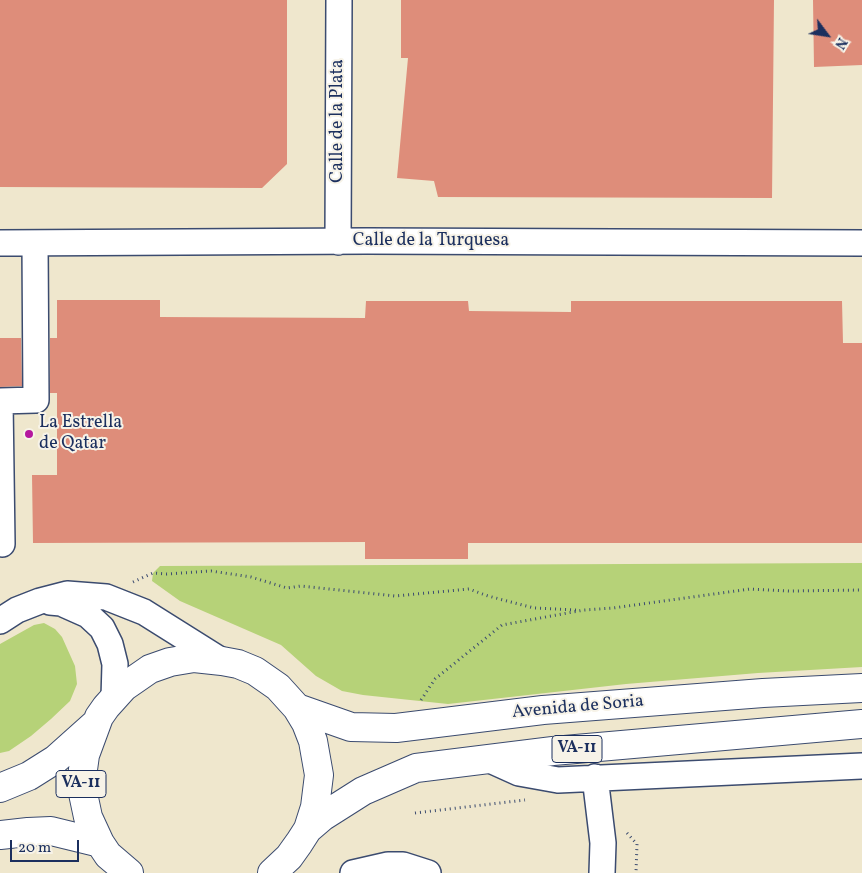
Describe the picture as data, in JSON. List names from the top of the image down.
{
  "streets": {
    "highway": ["Avenida de Soria", "VA-11"],
    "street": ["Calle de la Plata", "Calle de la Turquesa"]
  },
  "crossings": [
    ["Calle de la Plata", "Calle de la Turquesa"],
    ["Avenida de Soria", "VA-11"]
  ],
  "places": ["La Estrella de Qatar"],
  "scale_bar": "20 m",
  "north": "bottom right"
}
